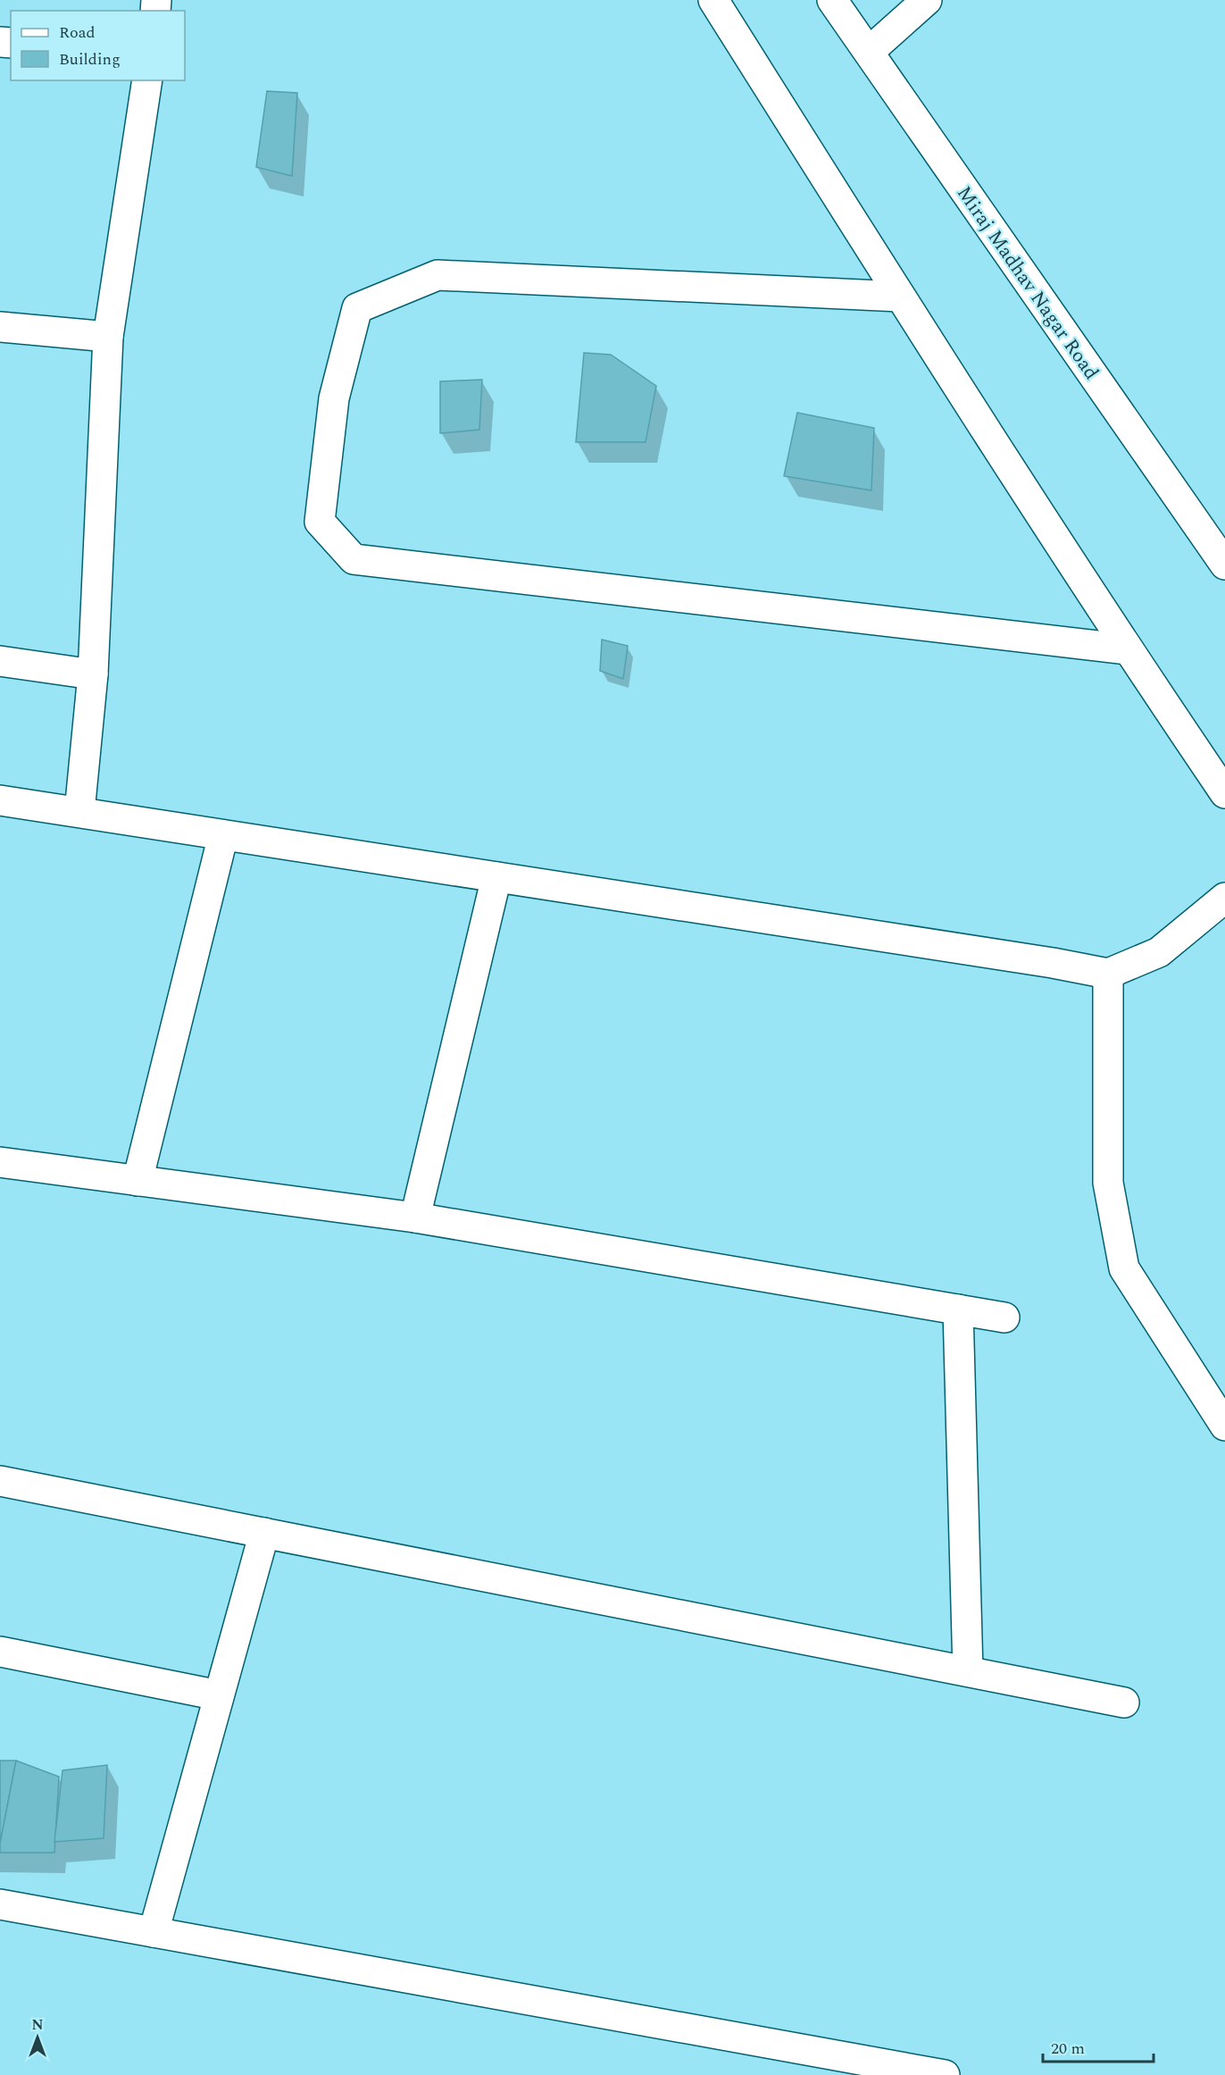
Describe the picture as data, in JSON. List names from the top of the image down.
{
  "streets": {
    "street": ["Miraj Madhav Nagar Road"]
  },
  "legend": ["Road", "Building"],
  "scale_bar": "20 m",
  "north": "top"
}
